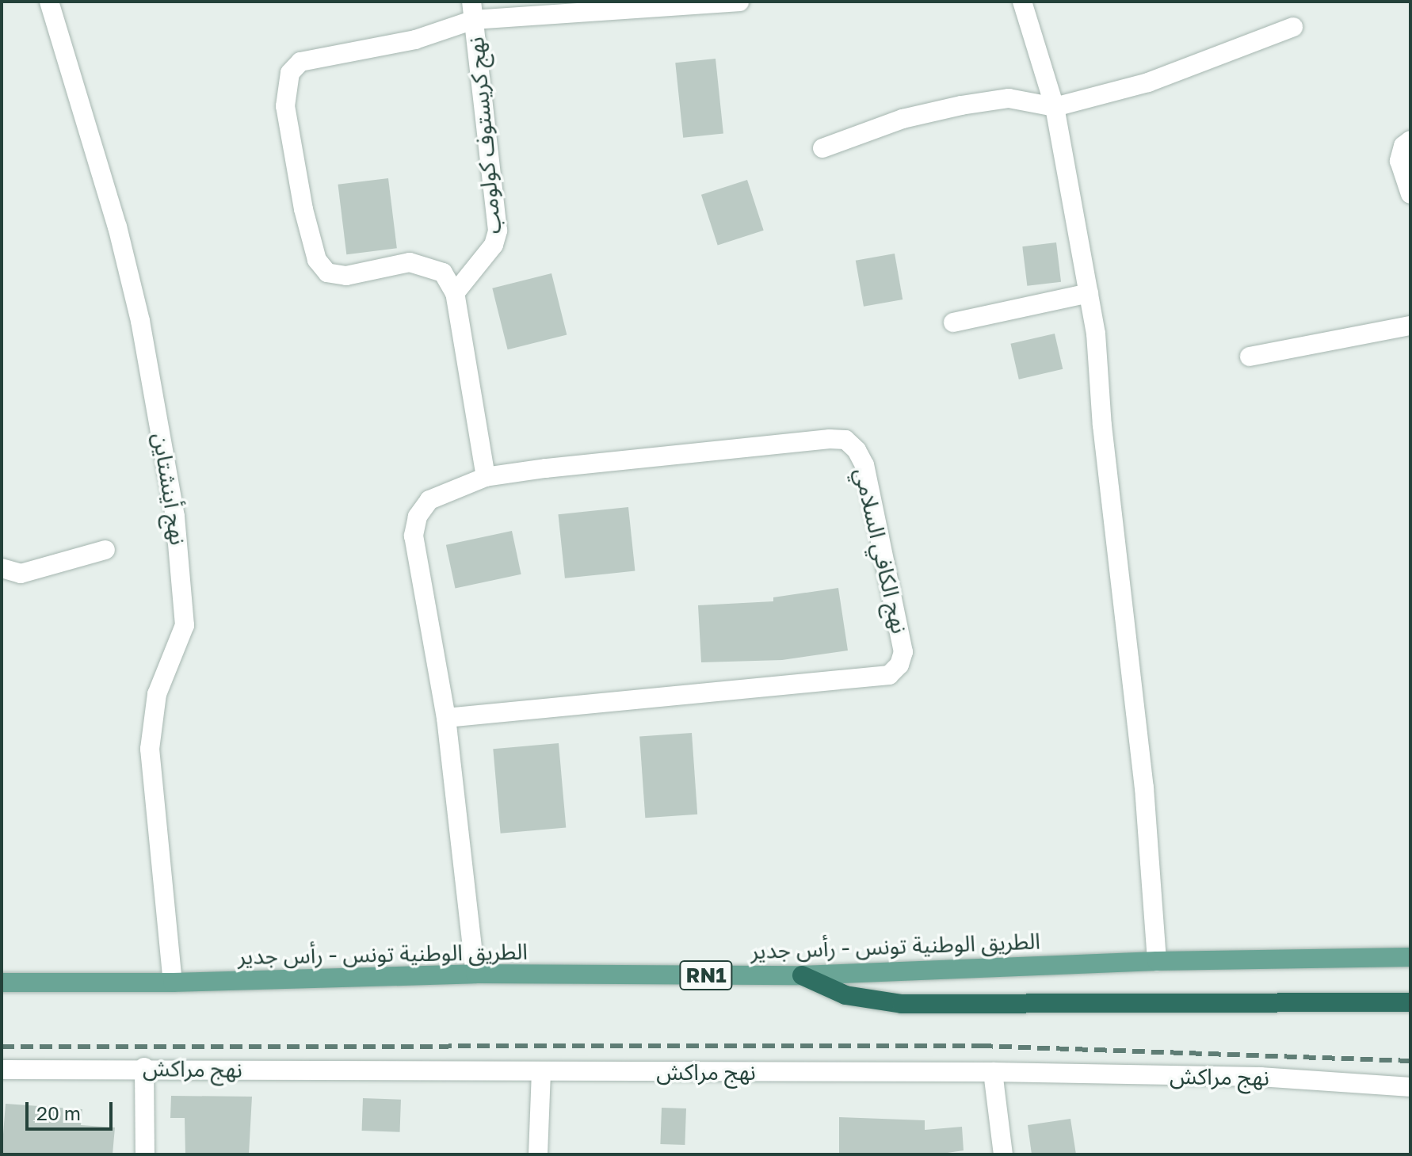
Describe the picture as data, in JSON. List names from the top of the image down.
{
  "streets": {
    "main road": ["الطريق الوطنية تونس - رأس جدير", "RN1"],
    "street": [
      "نهج كريستوف كولومب",
      "نهج أينشتاين",
      "نهج الكافي السلامي",
      "نهج مراكش"
    ]
  },
  "crossings": [
    ["نهج أينشتاين", "الطريق الوطنية تونس - رأس جدير"],
    ["نهج الكافي السلامي", "الطريق الوطنية تونس - رأس جدير"]
  ],
  "scale_bar": "20 m"
}
